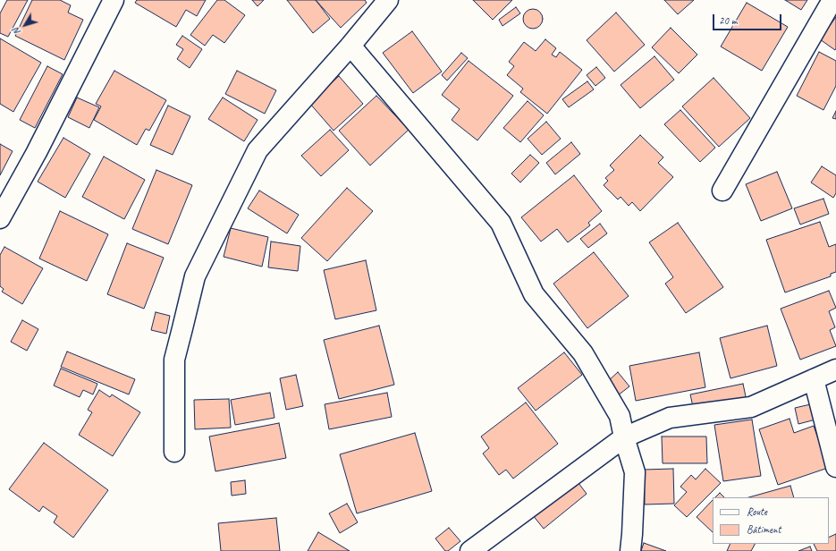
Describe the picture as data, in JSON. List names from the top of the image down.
{
  "legend": ["Route", "Bâtiment"],
  "scale_bar": "20 m",
  "north": "bottom left"
}
